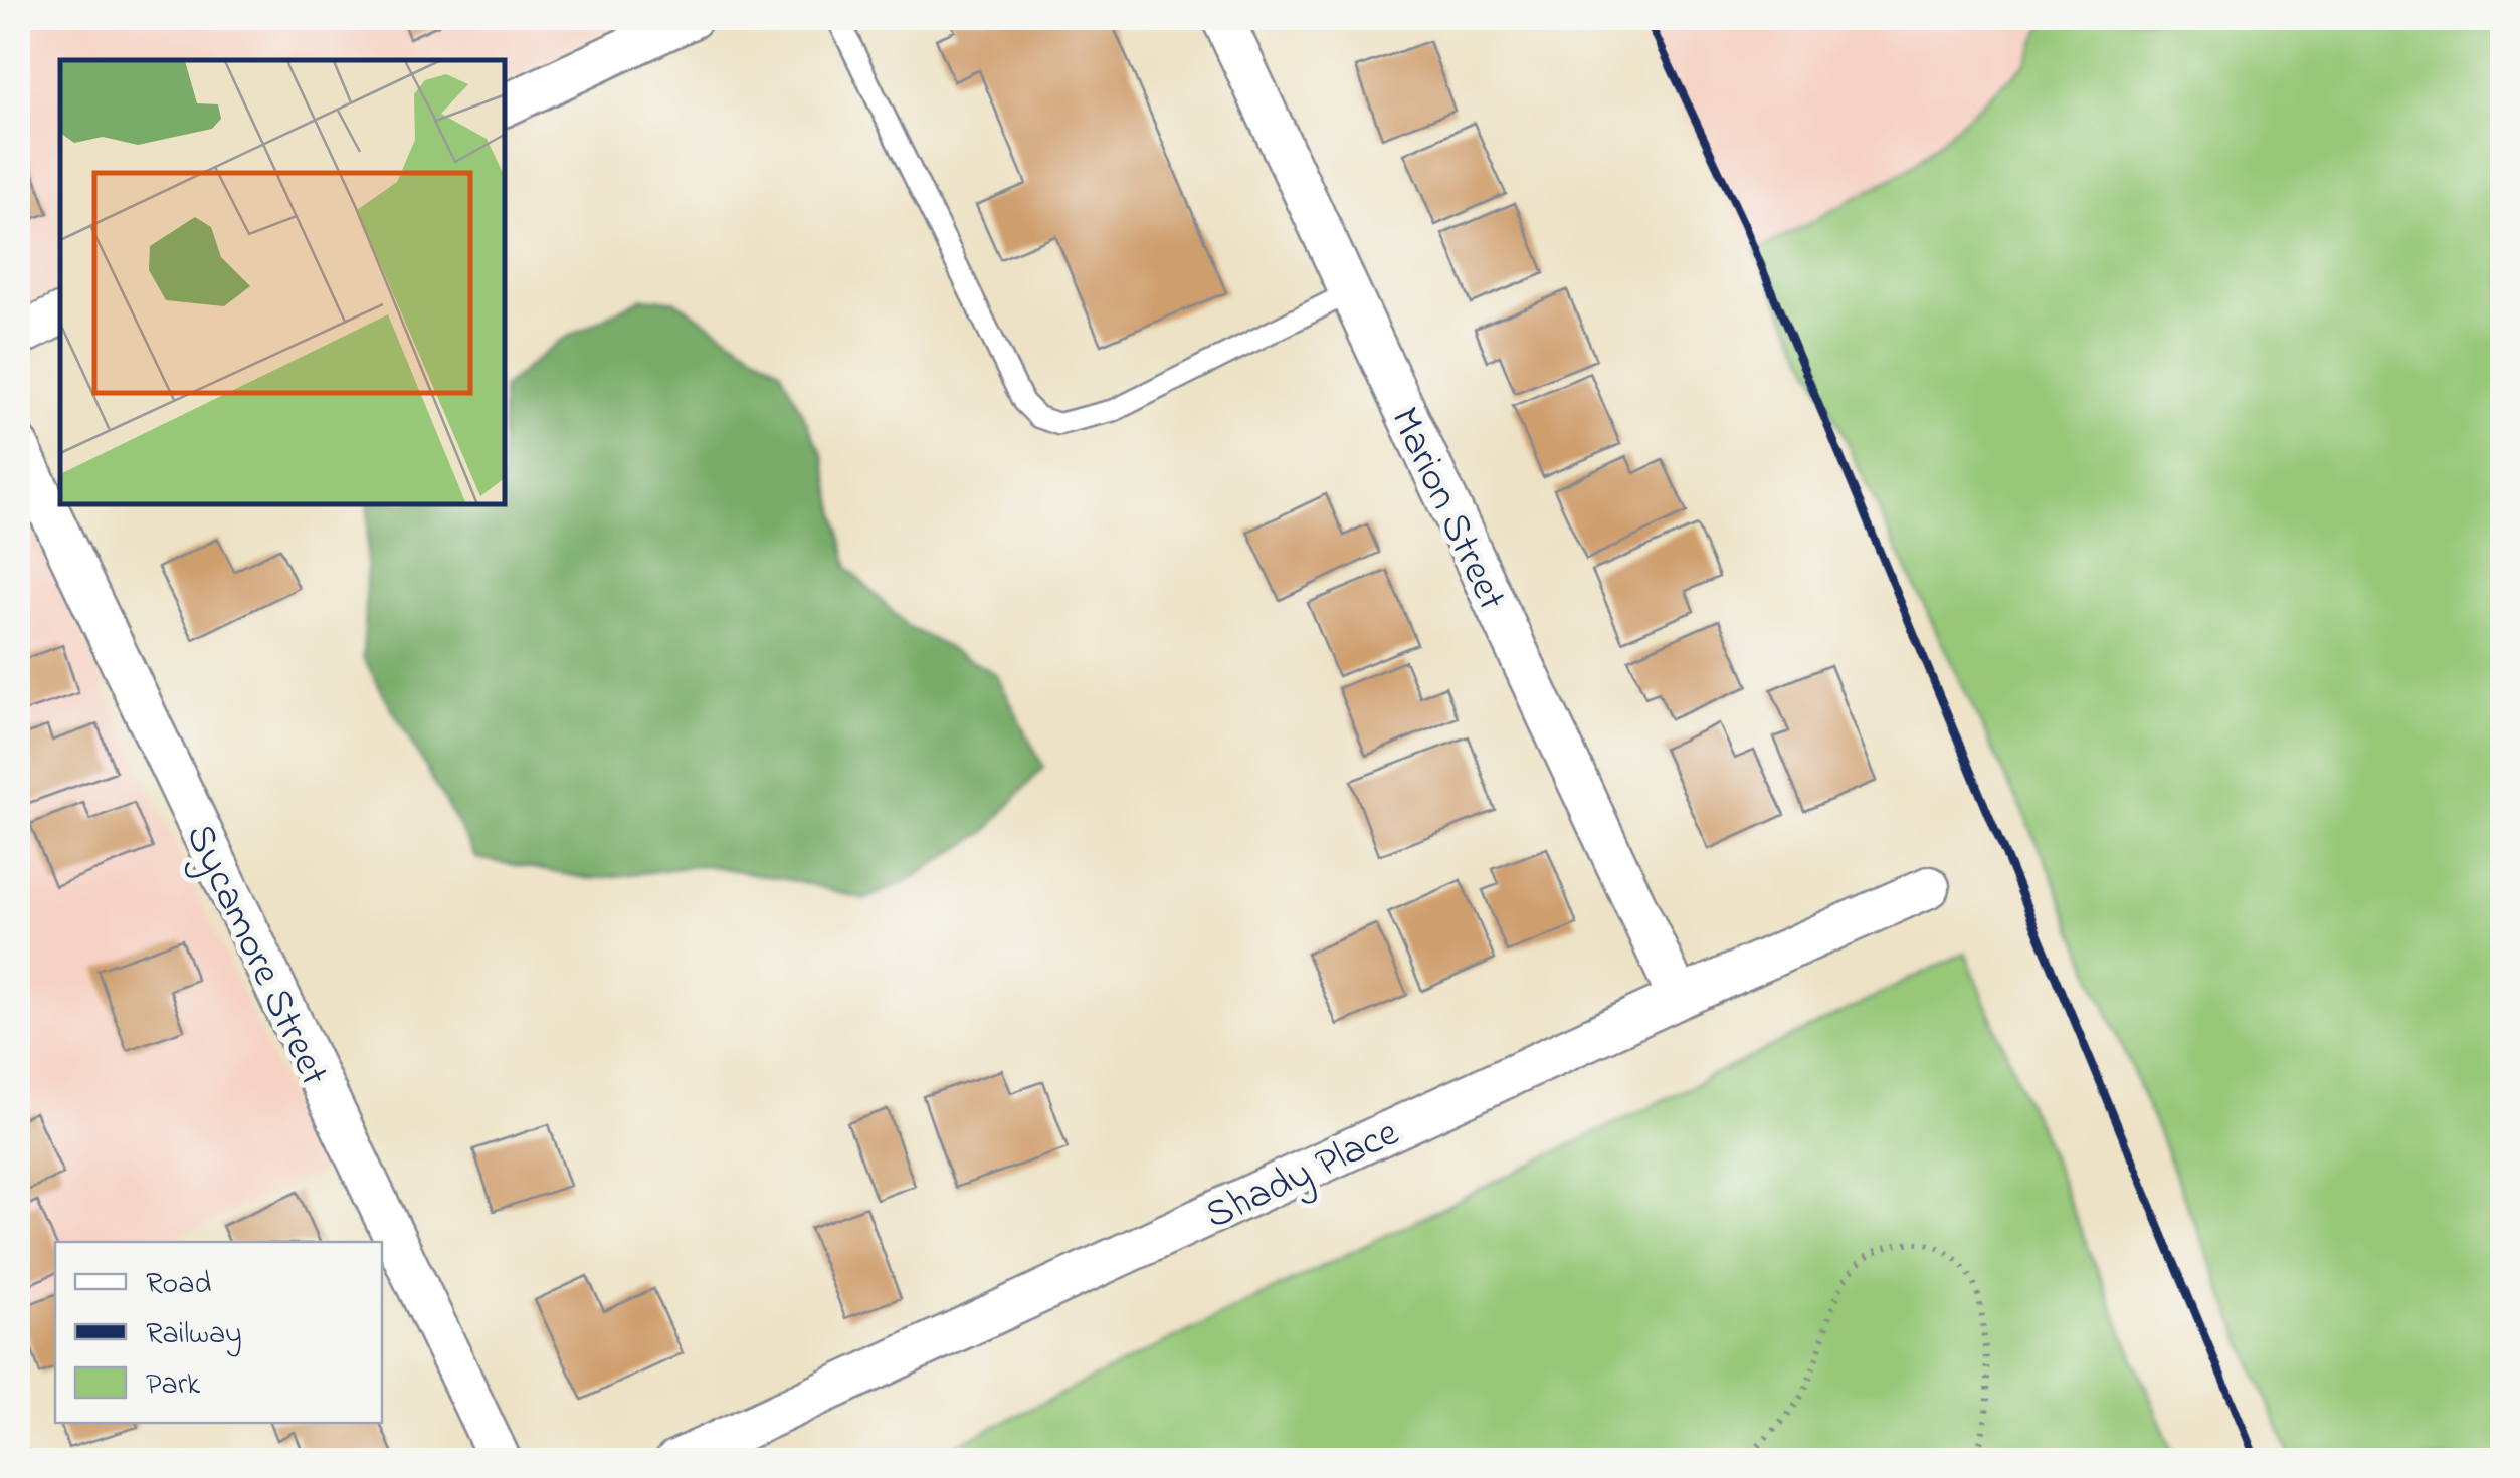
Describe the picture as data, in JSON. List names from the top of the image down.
{
  "streets": {
    "street": ["Marion Street", "Sycamore Street", "Shady Place"]
  },
  "crossings": [
    ["Marion Street", "Shady Place"]
  ],
  "legend": ["Road", "Railway", "Park"]
}
